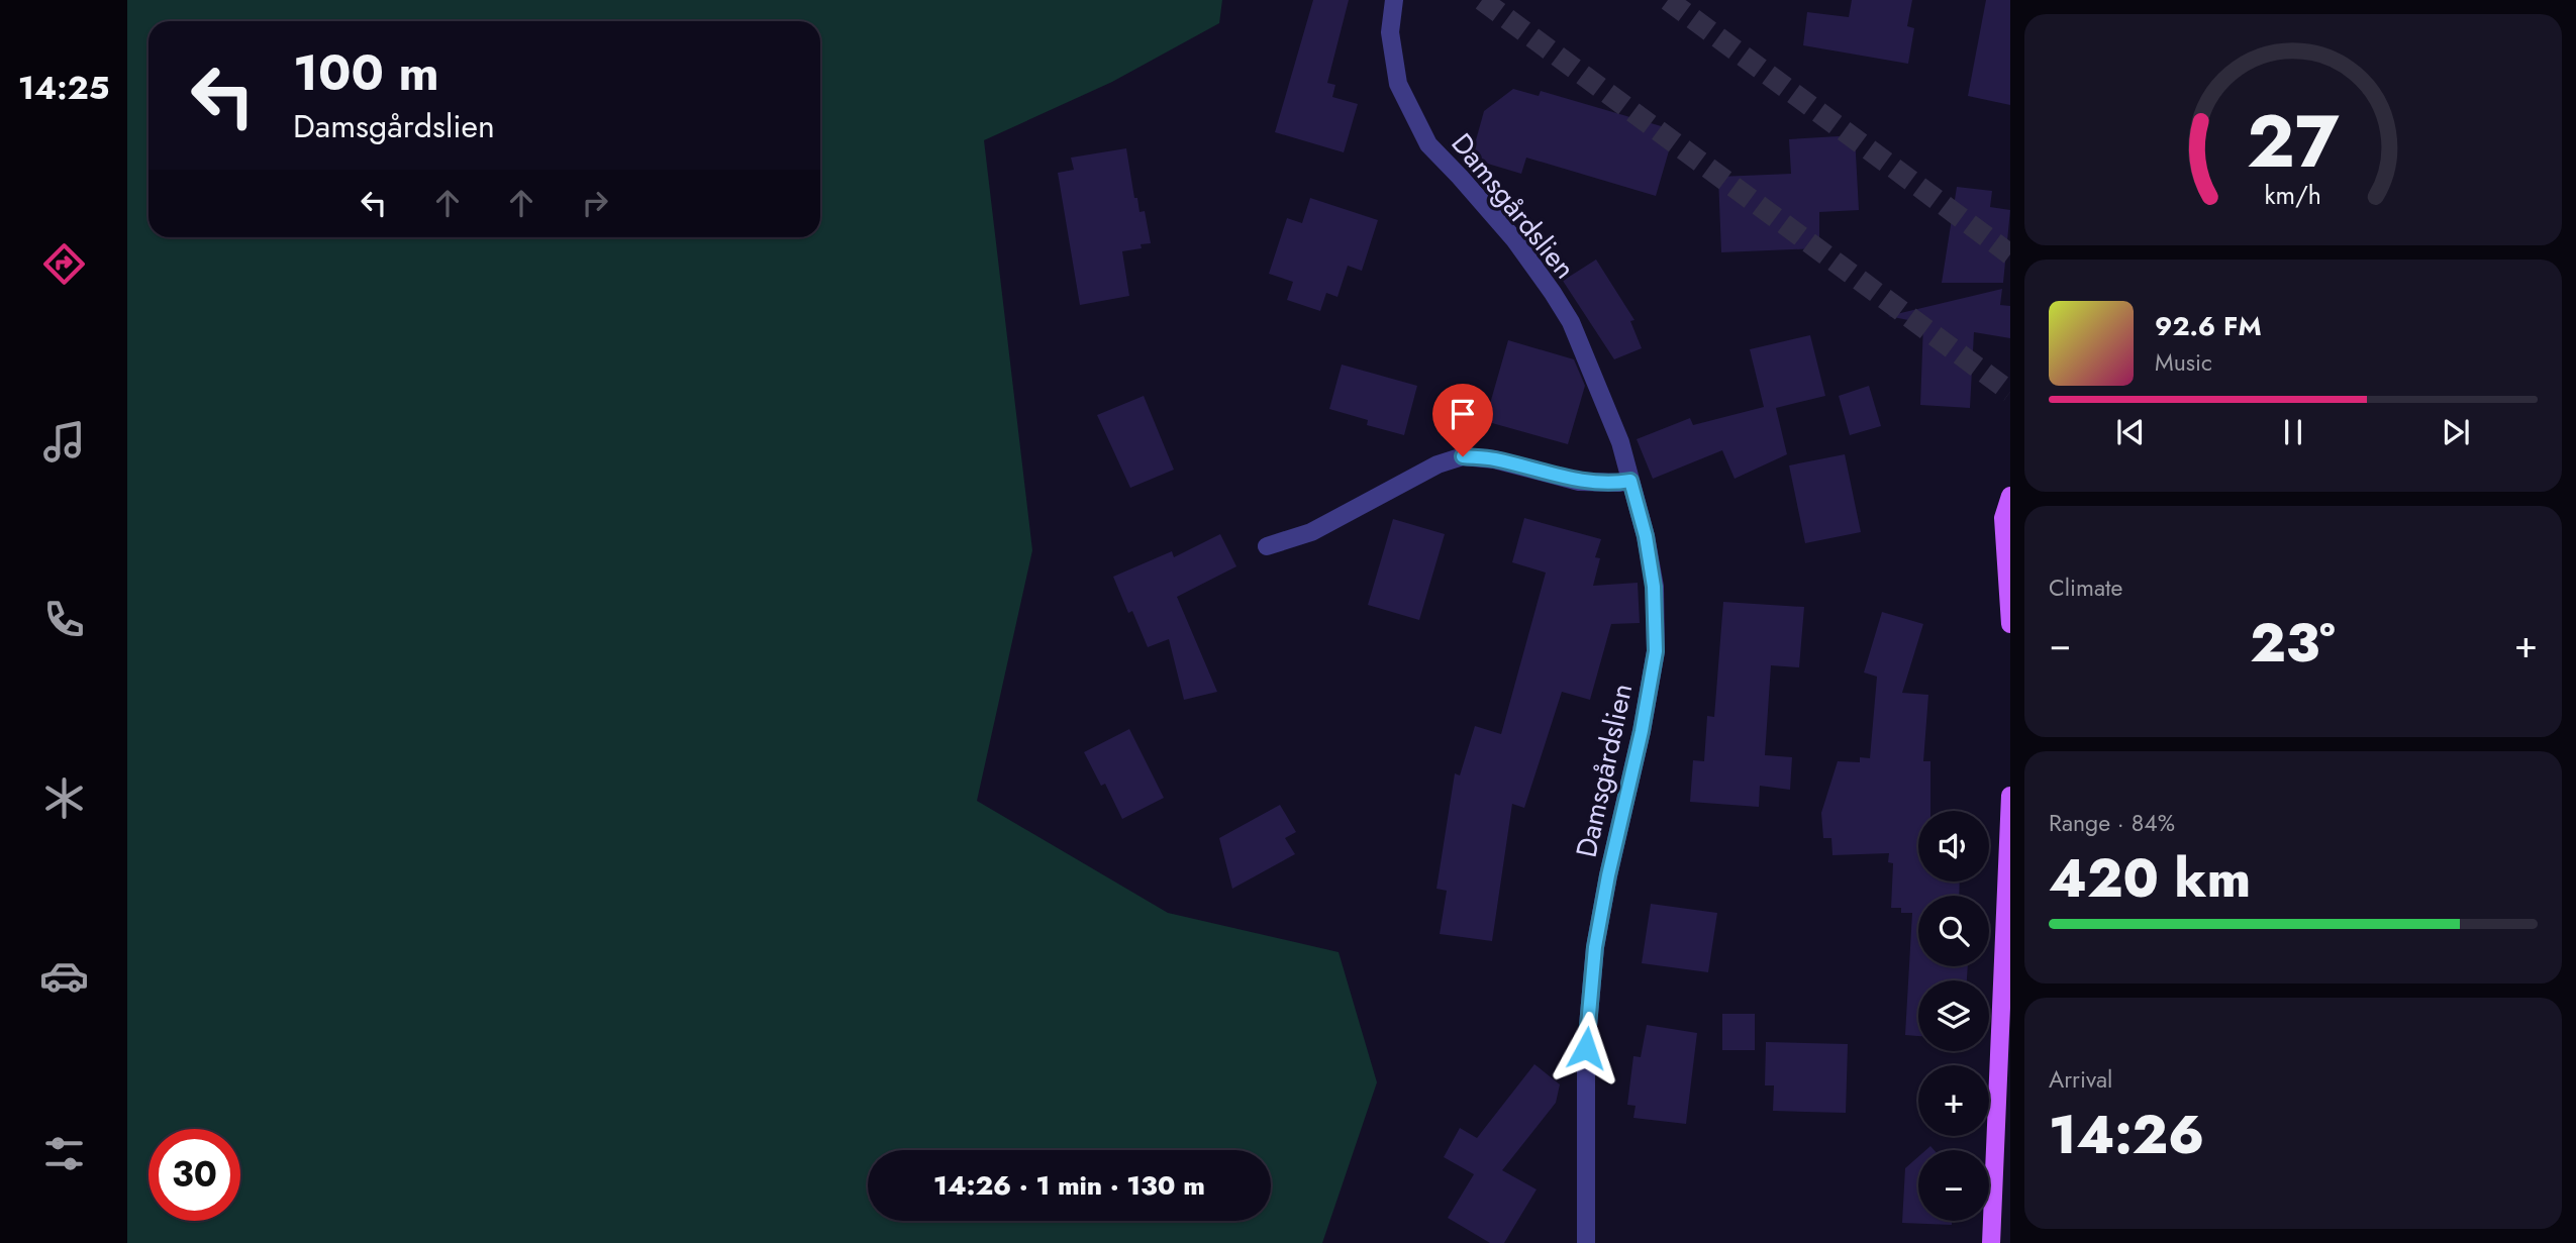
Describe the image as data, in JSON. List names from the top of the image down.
{
  "streets": {
    "street": ["Damsgårdslien"]
  },
  "page": {
    "tabs": "14:25",
    "turn": ["100 m", "Damsgårdslien"],
    "song": ["92.6 FM", "Music"],
    "tile": [
      "Climate",
      ["Range · 84%", "420 km"],
      ["Arrival", "14:26"]
    ],
    "heat": ["−", "23°", "+"],
    "map_buttons": ["+", "−"],
    "limit": "30",
    "trip": "14:26 · 1 min · 130 m",
    "gauge": ["27", "km/h"]
  }
}
